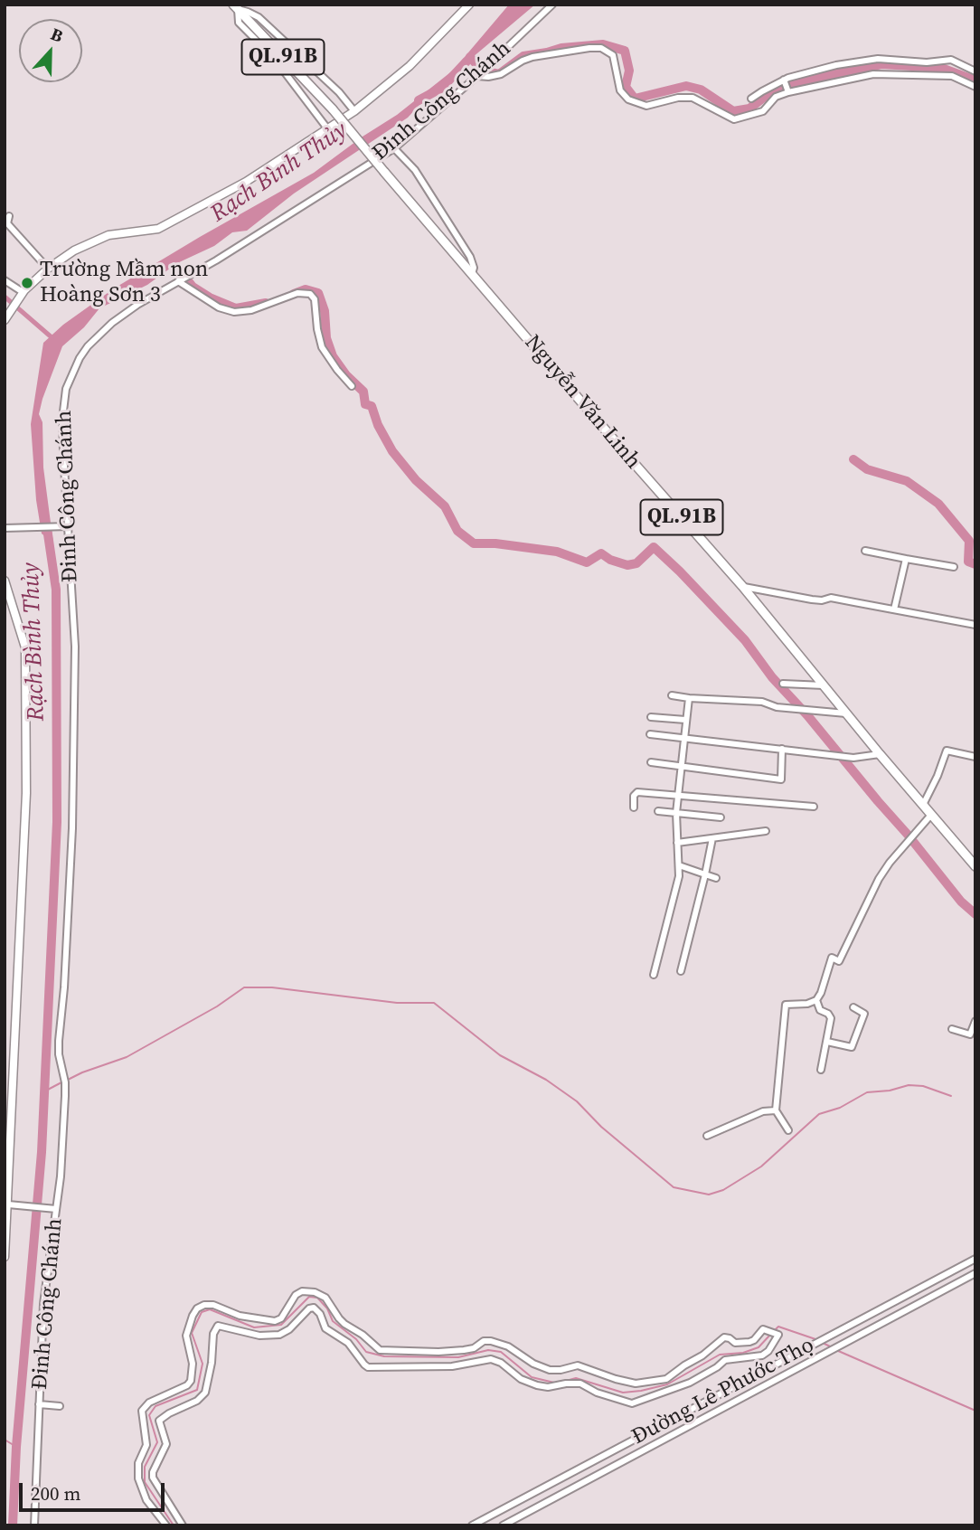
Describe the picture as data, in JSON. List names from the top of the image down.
{
  "streets": {
    "highway": ["QL.91B", "Nguyễn Văn Linh"],
    "street": ["Đinh Công Chánh", "Đường Lê Phước Thọ"]
  },
  "water": ["Rạch Bình Thủy"],
  "places": ["Trường Mầm non Hoàng Sơn 3"],
  "scale_bar": "200 m",
  "north": "top"
}
